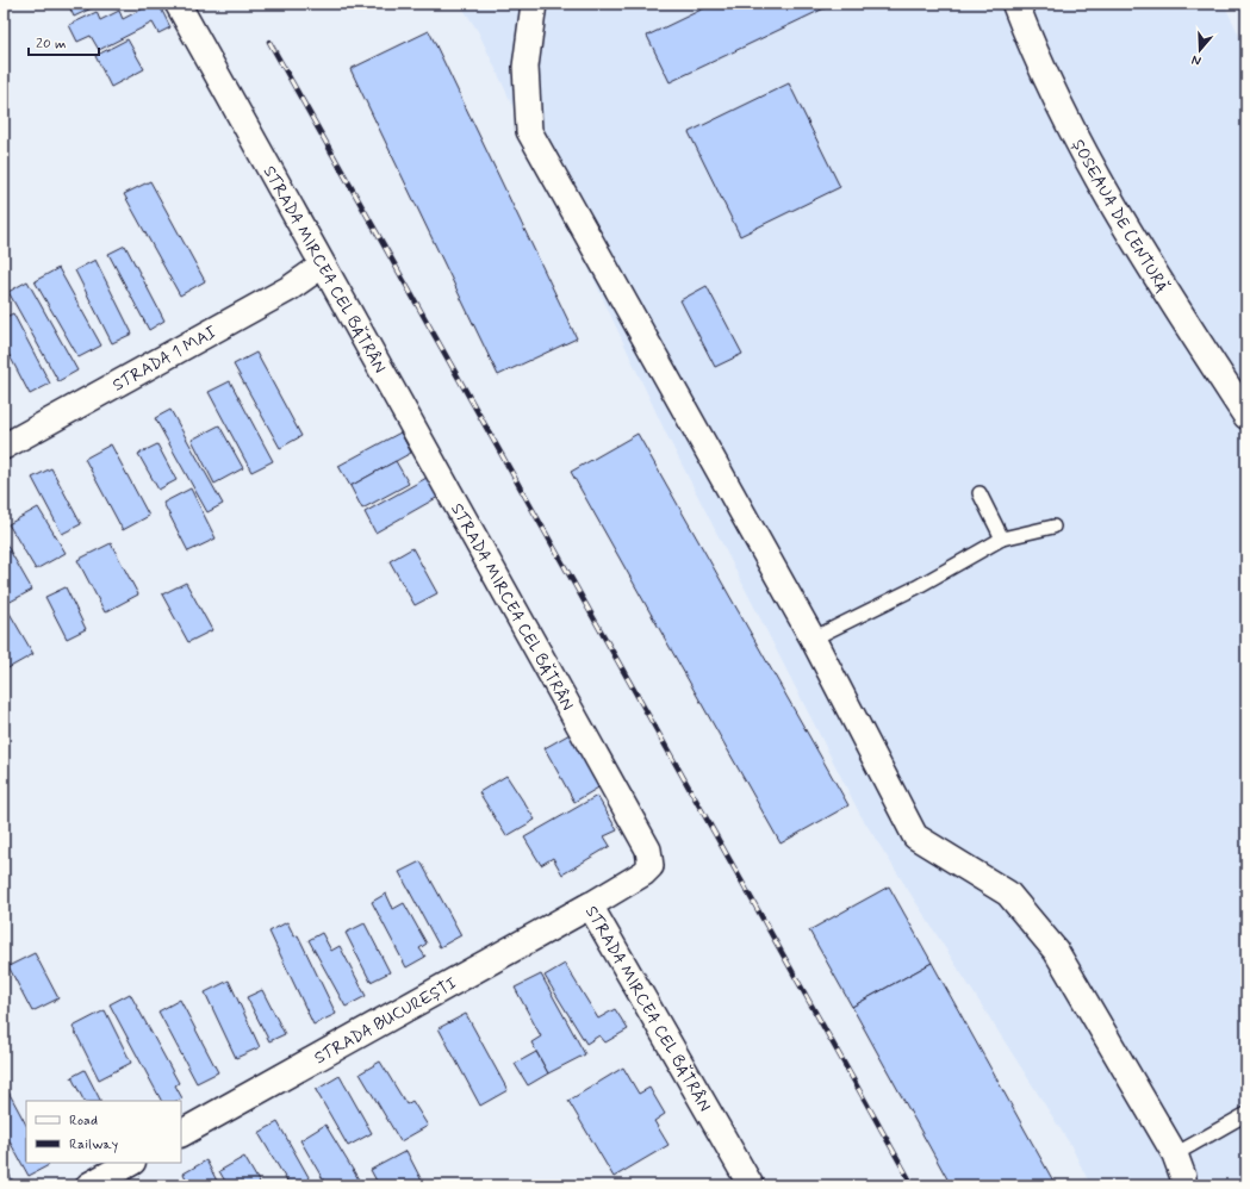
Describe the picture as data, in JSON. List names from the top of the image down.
{
  "streets": {
    "street": [
      "ȘOSEAUA DE CENTURĂ",
      "STRADA MIRCEA CEL BĂTRÂN",
      "STRADA 1 MAI",
      "STRADA BUCUREȘTI"
    ]
  },
  "crossings": [
    ["STRADA MIRCEA CEL BĂTRÂN", "STRADA 1 MAI"],
    ["STRADA MIRCEA CEL BĂTRÂN", "STRADA BUCUREȘTI"]
  ],
  "legend": ["Road", "Railway"],
  "scale_bar": "20 m",
  "north": "bottom"
}
